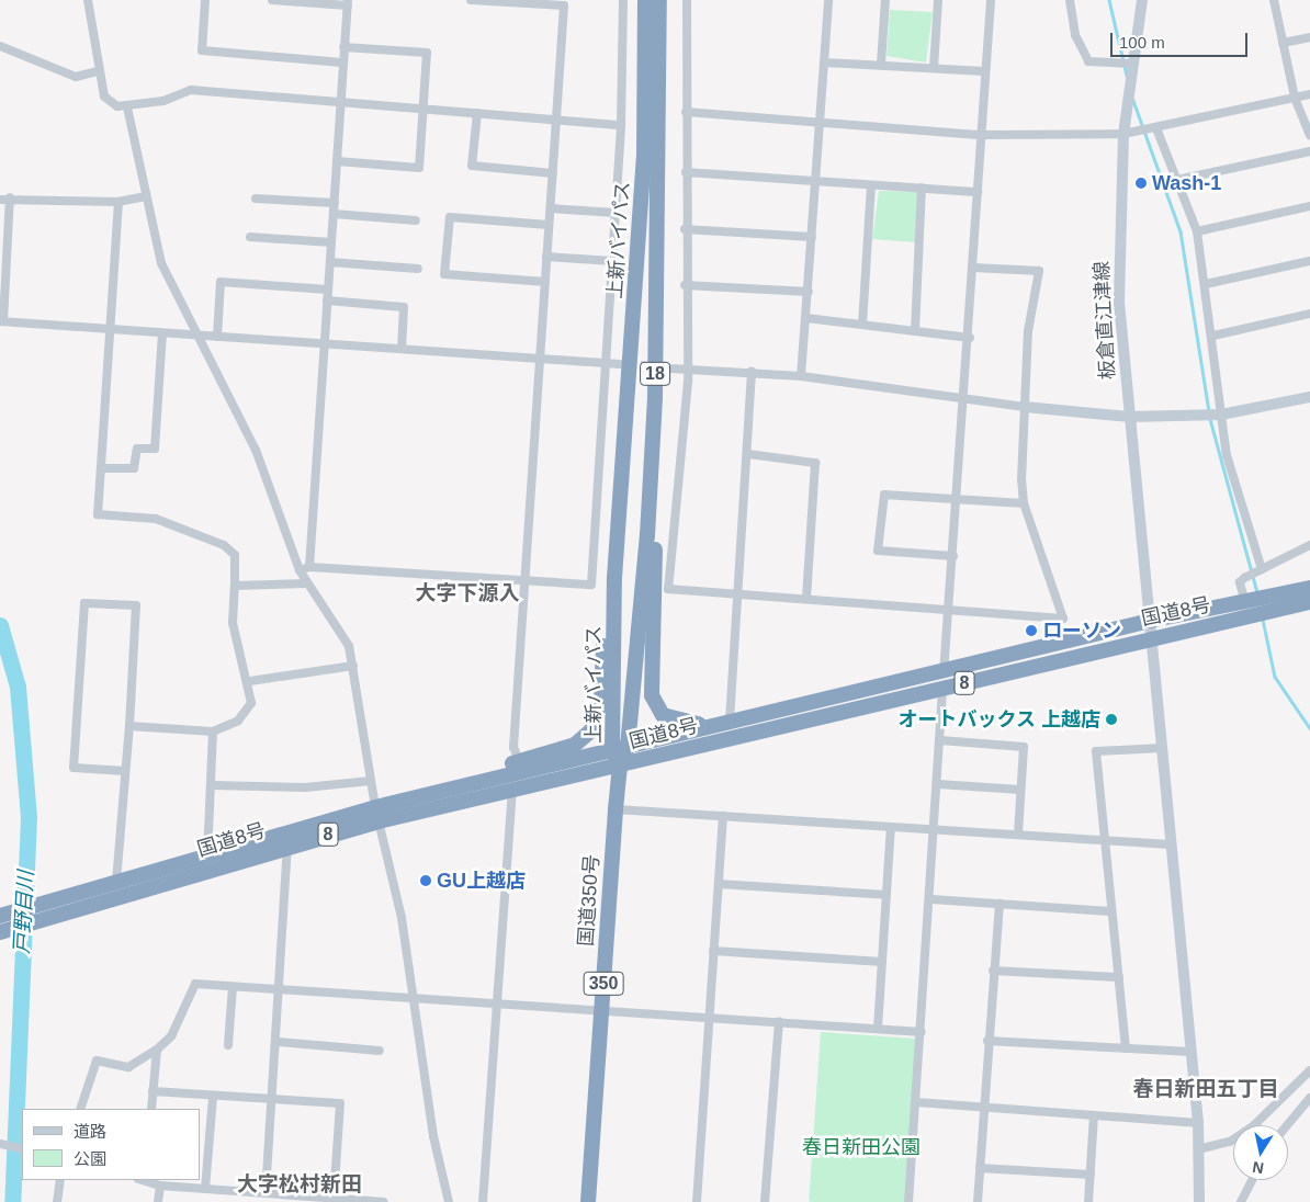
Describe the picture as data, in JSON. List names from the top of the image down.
{
  "streets": {
    "highway": [
      "上新バイパス",
      "18",
      "国道8号",
      "8",
      "国道350号",
      "350"
    ],
    "street": ["板倉直江津線"]
  },
  "crossings": [
    ["上新バイパス", "国道8号"],
    ["上新バイパス", "国道350号"],
    ["板倉直江津線", "国道8号"],
    ["国道8号", "国道350号"]
  ],
  "districts": ["大字下源入", "春日新田五丁目", "大字松村新田"],
  "water": ["戸野目川"],
  "parks": ["春日新田公園"],
  "places": [
    "Wash-1",
    "ローソン",
    "オートバックス 上越店",
    "GU上越店"
  ],
  "legend": ["道路", "公園"],
  "scale_bar": "100 m",
  "north": "bottom"
}
